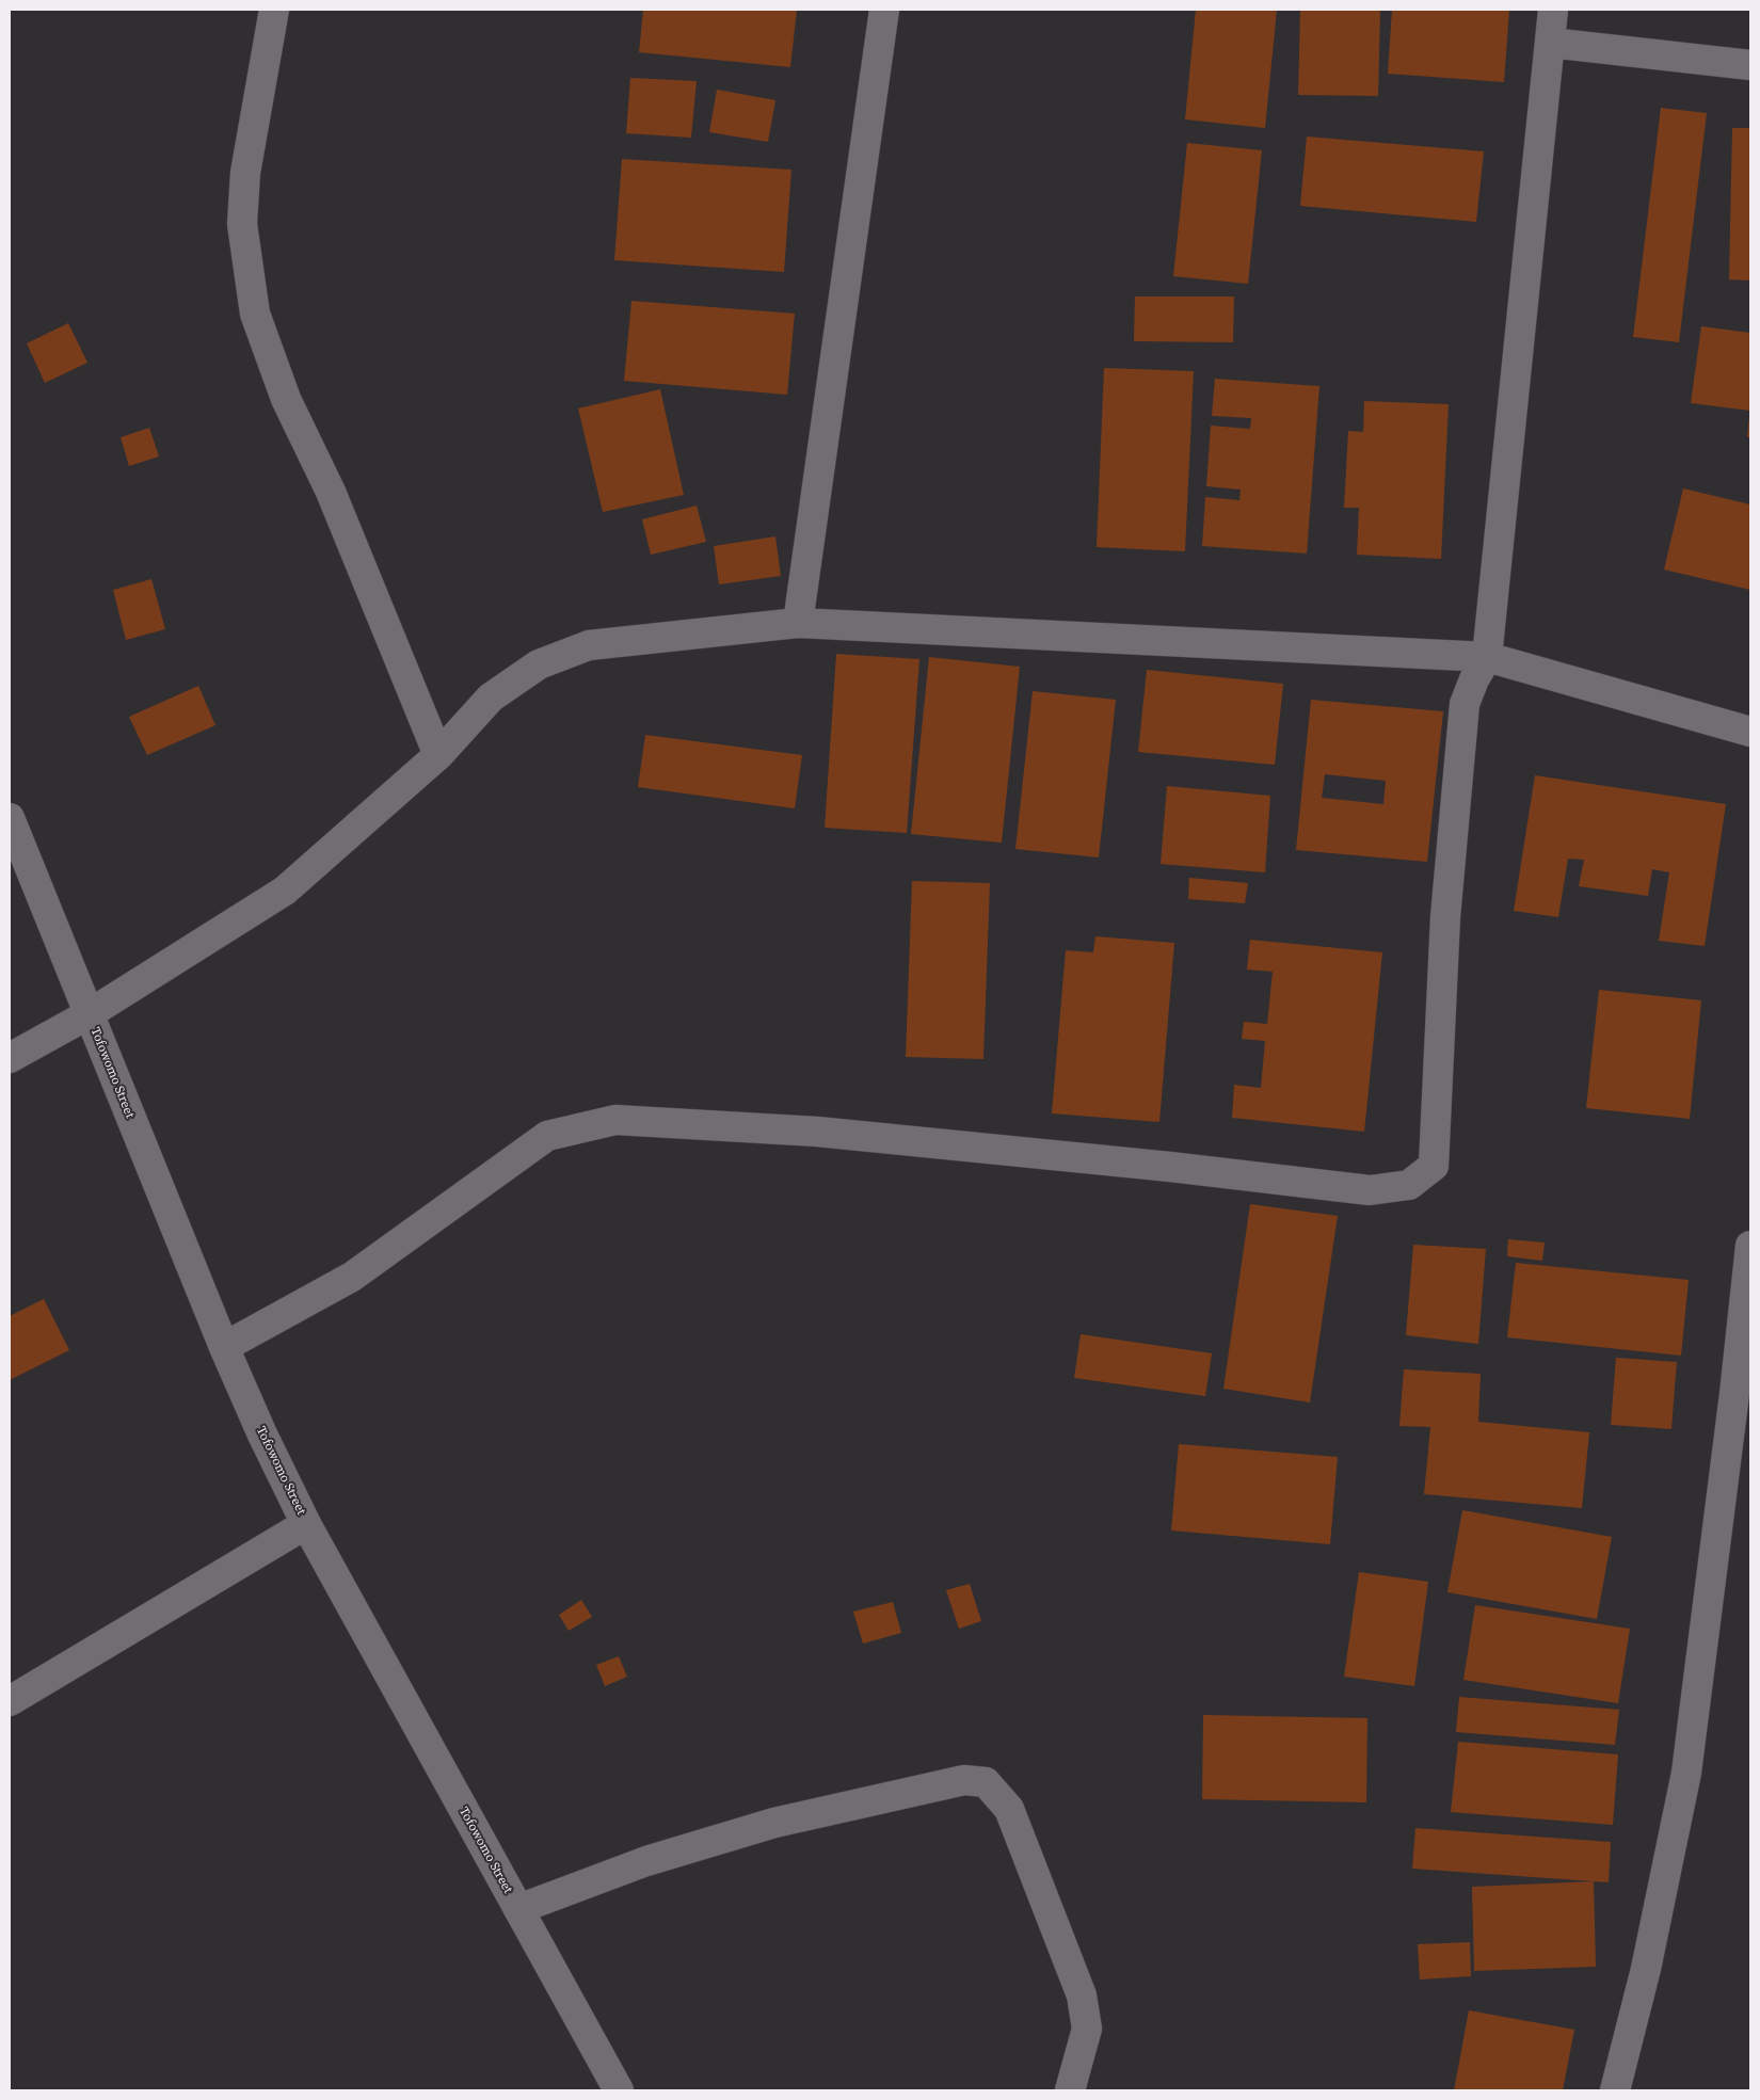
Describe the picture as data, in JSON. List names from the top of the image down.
{
  "streets": {
    "street": ["Tofowomo Street"]
  }
}
